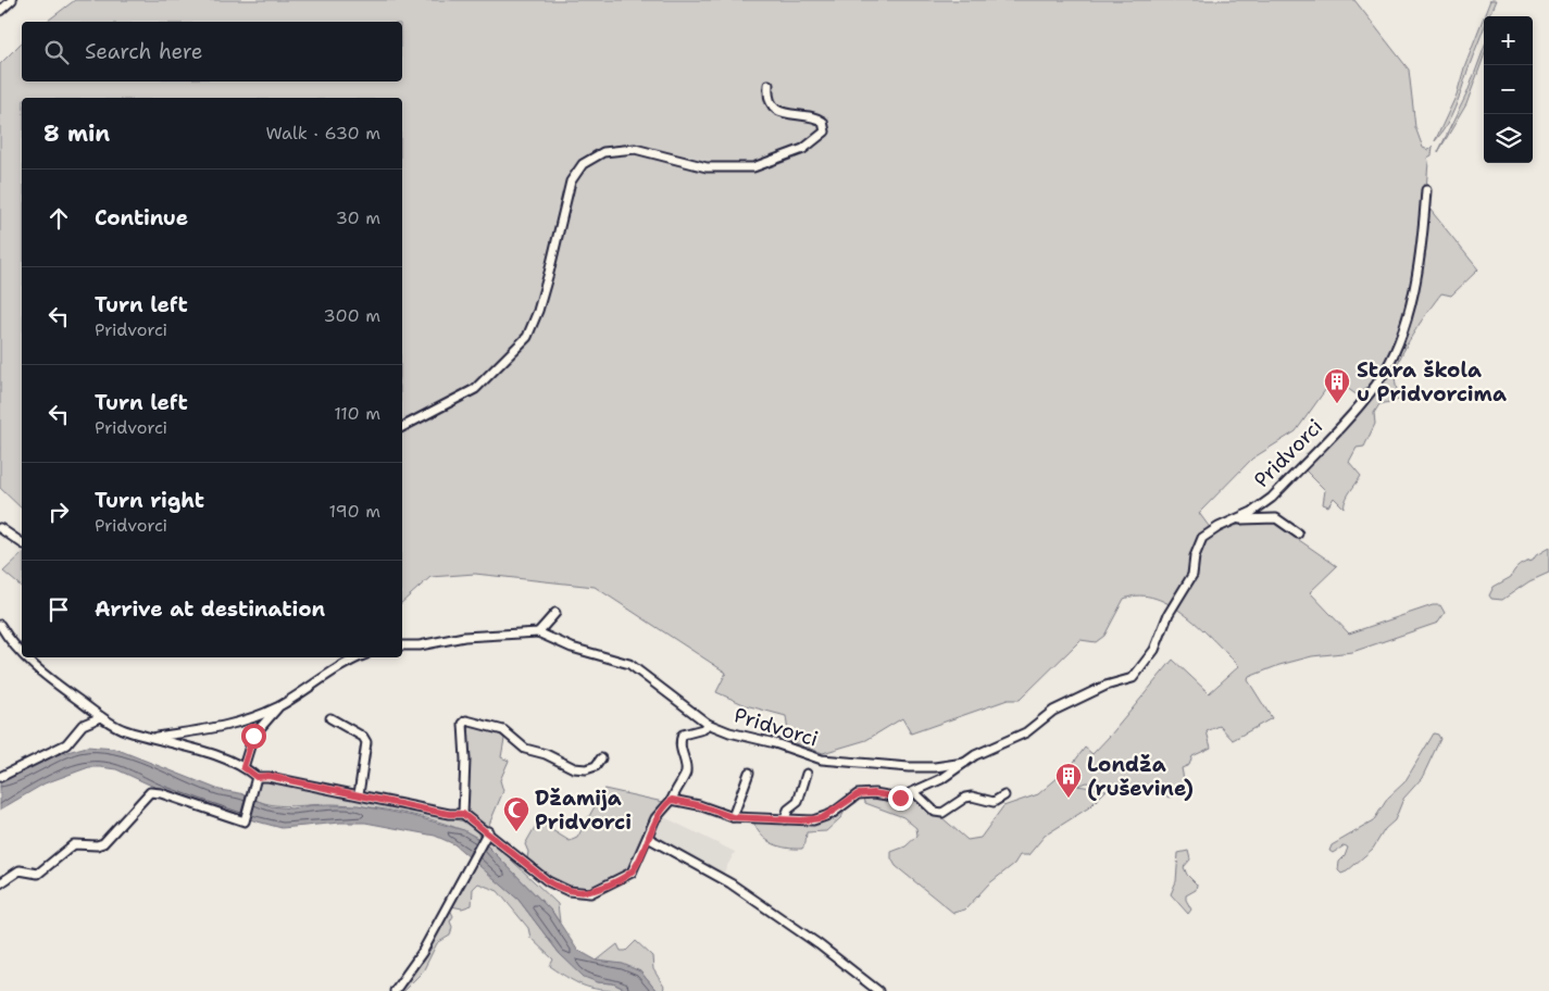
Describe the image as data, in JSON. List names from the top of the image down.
{
  "streets": {
    "street": ["Pridvorci"]
  },
  "places": {
    "building": ["Stara škola u Pridvorcima", "Londža (ruševine)"],
    "mosque": ["Džamija Pridvorci"]
  },
  "page": {
    "map_buttons": ["+", "−"],
    "search": "Search here",
    "heading": ["8 min", "Walk · 630 m"],
    "list": [
      ["Continue", "30 m"],
      ["Turn left", "Pridvorci", "300 m"],
      ["Turn left", "Pridvorci", "110 m"],
      ["Turn right", "Pridvorci", "190 m"],
      "Arrive at destination"
    ]
  }
}
